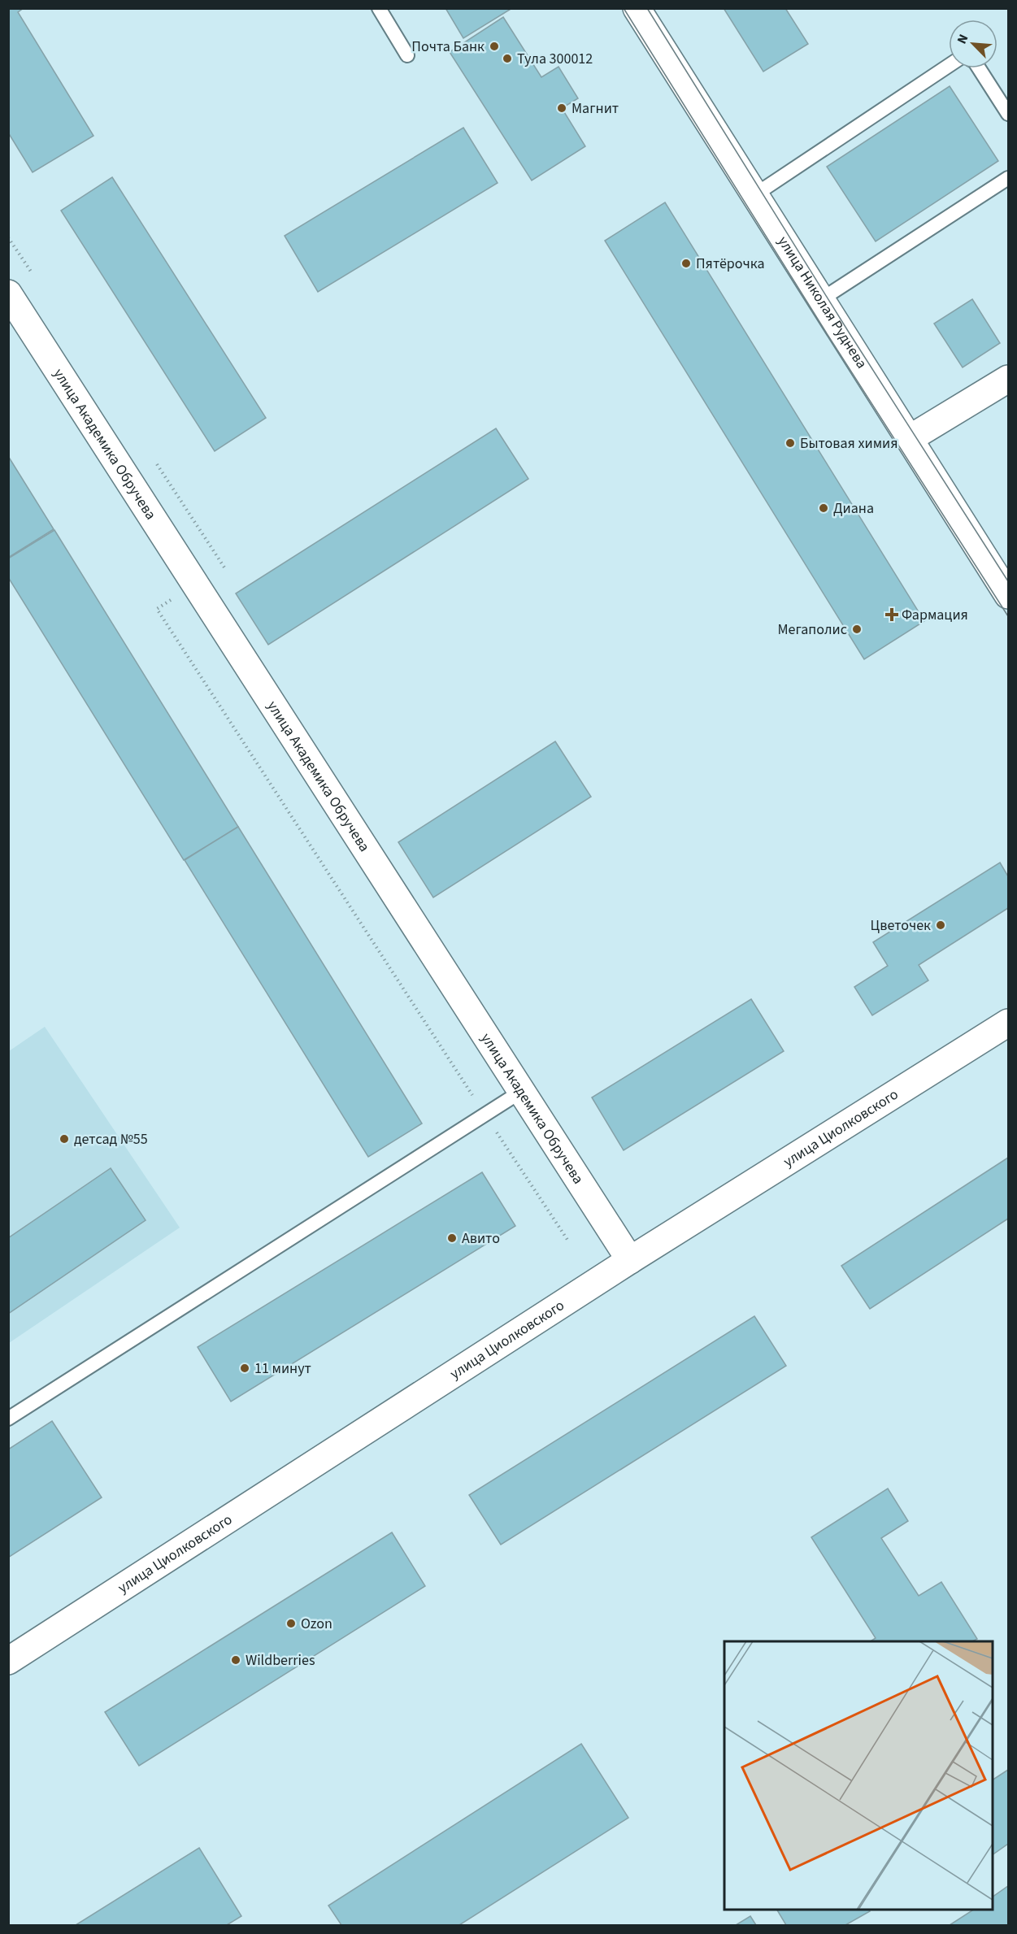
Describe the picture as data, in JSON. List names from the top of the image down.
{
  "streets": {
    "street": ["улица Николая Руднева", "улица Академика Обручева", "улица Циолковского"]
  },
  "crossings": [
    ["улица Академика Обручева", "улица Циолковского"]
  ],
  "places": {
    "other": [
      "Почта Банк",
      "Тула 300012",
      "Магнит",
      "Пятёрочка",
      "Бытовая химия",
      "Диана",
      "Мегаполис",
      "Цветочек",
      "детсад №55",
      "Авито",
      "11 минут",
      "Ozon",
      "Wildberries"
    ],
    "health": ["Фармация"]
  },
  "north": "top left"
}
